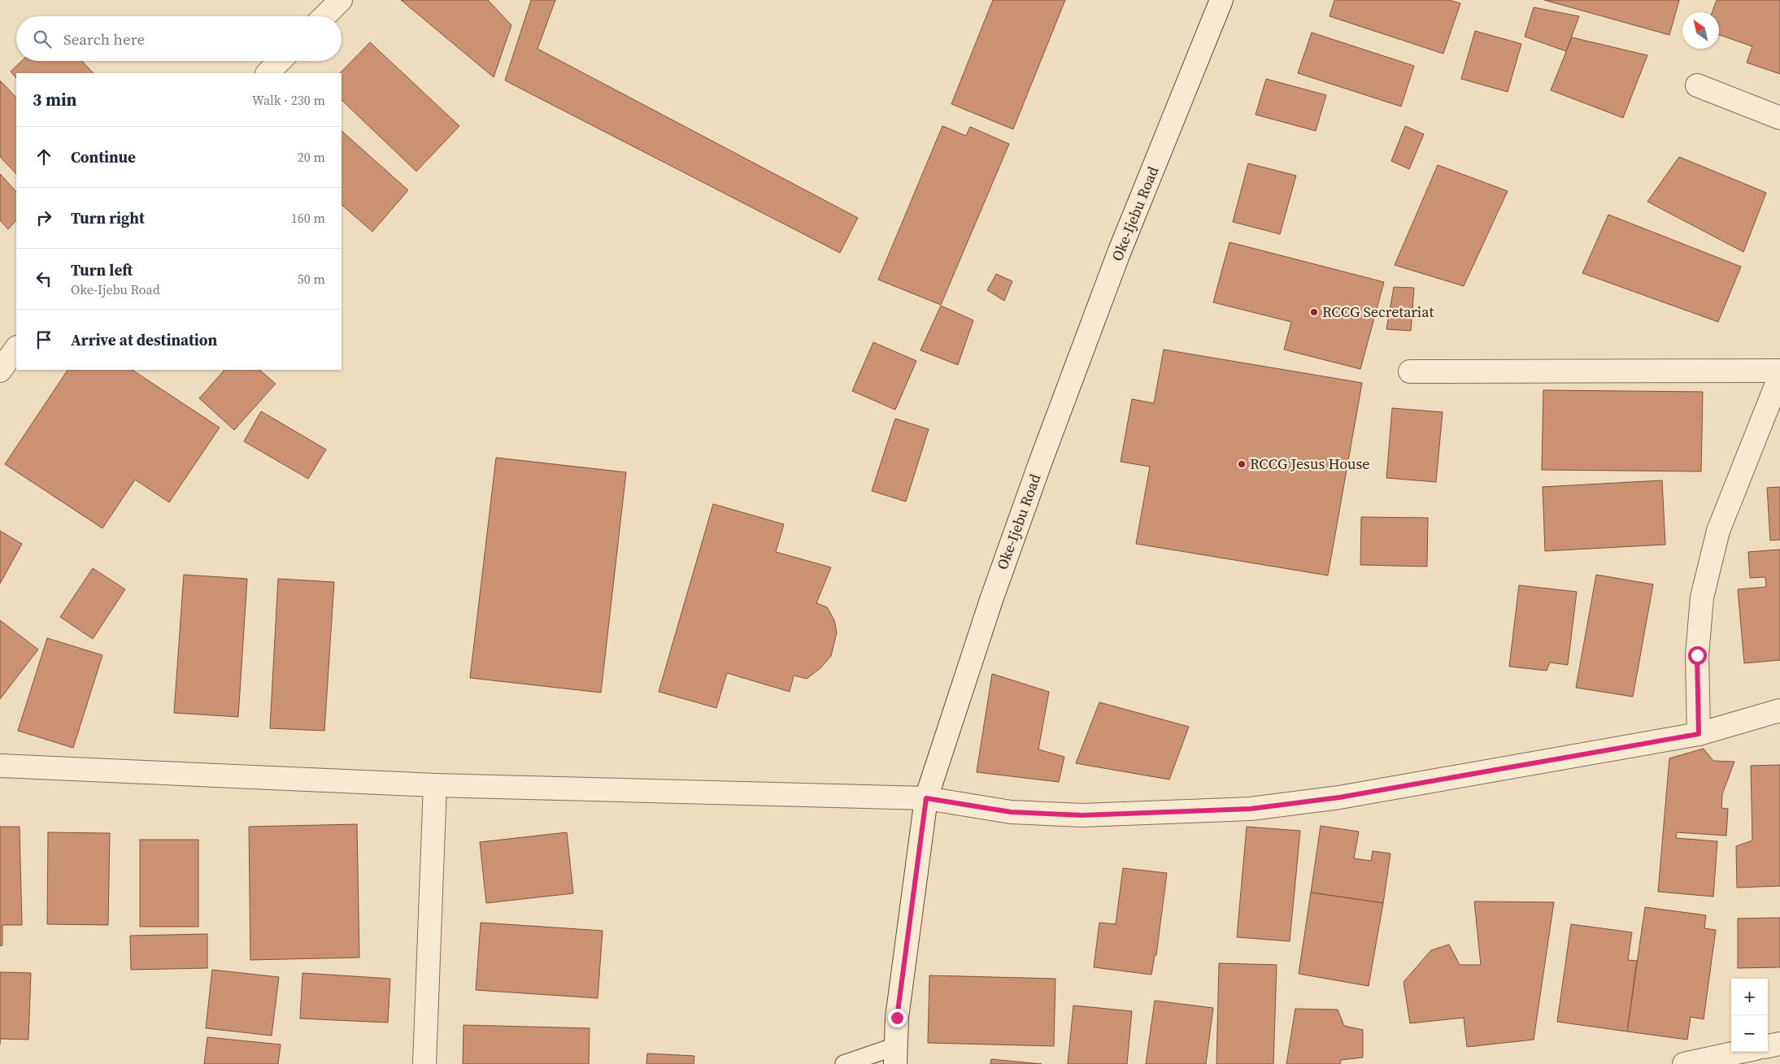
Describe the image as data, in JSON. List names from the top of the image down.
{
  "streets": {
    "street": ["Oke-Ijebu Road"]
  },
  "places": ["RCCG Secretariat", "RCCG Jesus House"],
  "north": "top left",
  "page": {
    "search": "Search here",
    "heading": ["3 min", "Walk · 230 m"],
    "list": [
      ["Continue", "20 m"],
      ["Turn right", "160 m"],
      ["Turn left", "Oke-Ijebu Road", "50 m"],
      "Arrive at destination"
    ],
    "map_buttons": ["+", "−"]
  }
}
